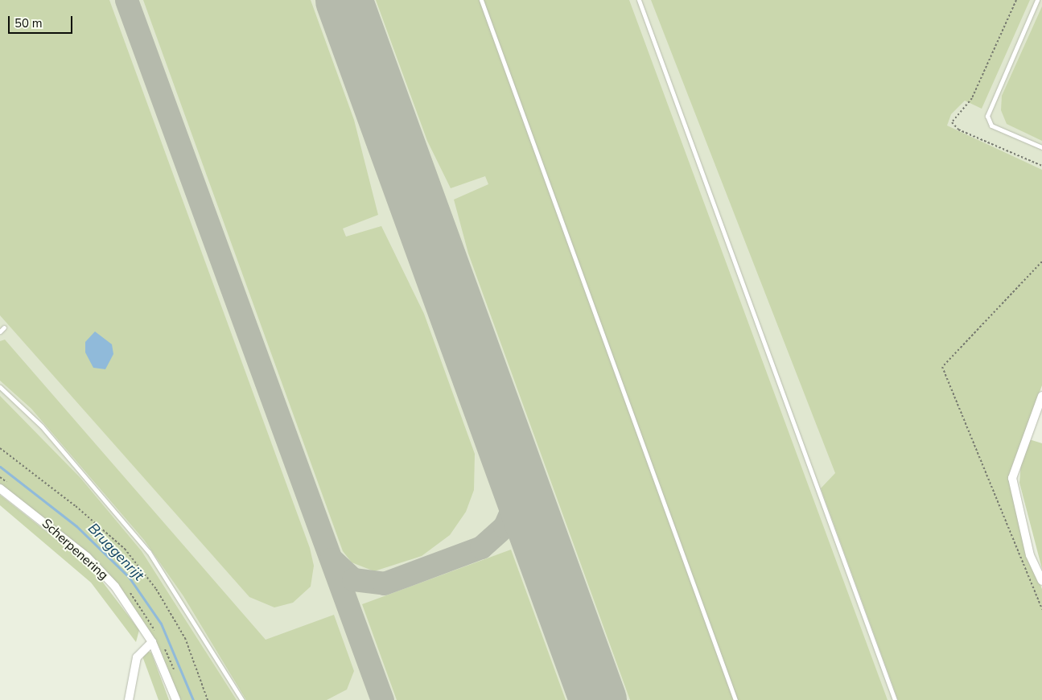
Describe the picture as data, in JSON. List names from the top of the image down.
{
  "streets": {
    "street": ["Scherpenering"]
  },
  "water": ["Bruggenrijt"],
  "scale_bar": "50 m"
}
